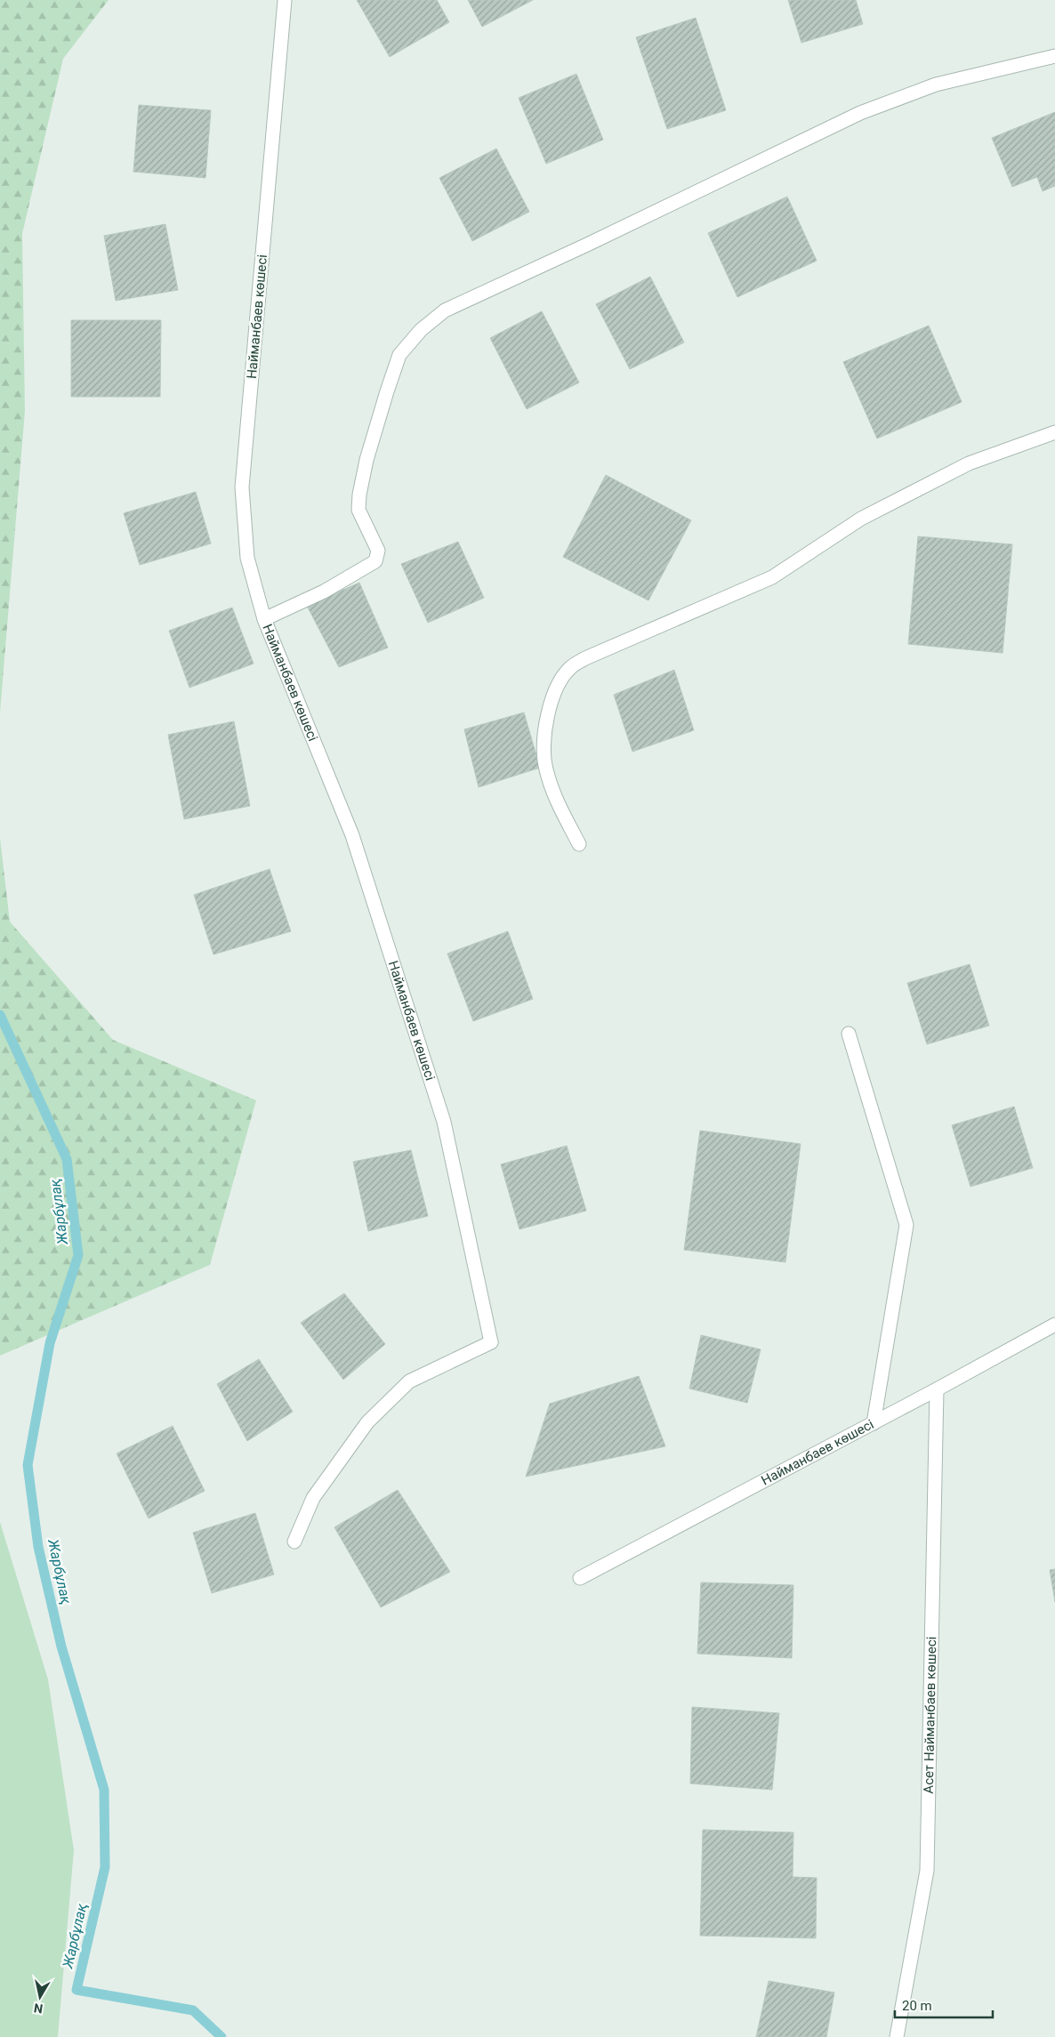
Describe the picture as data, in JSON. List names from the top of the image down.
{
  "streets": {
    "street": ["Найманбаев көшесі", "Асет Найманбаев көшесі"]
  },
  "crossings": [
    ["Найманбаев көшесі", "Асет Найманбаев көшесі"]
  ],
  "water": ["Жарбұлақ"],
  "scale_bar": "20 m",
  "north": "bottom"
}
